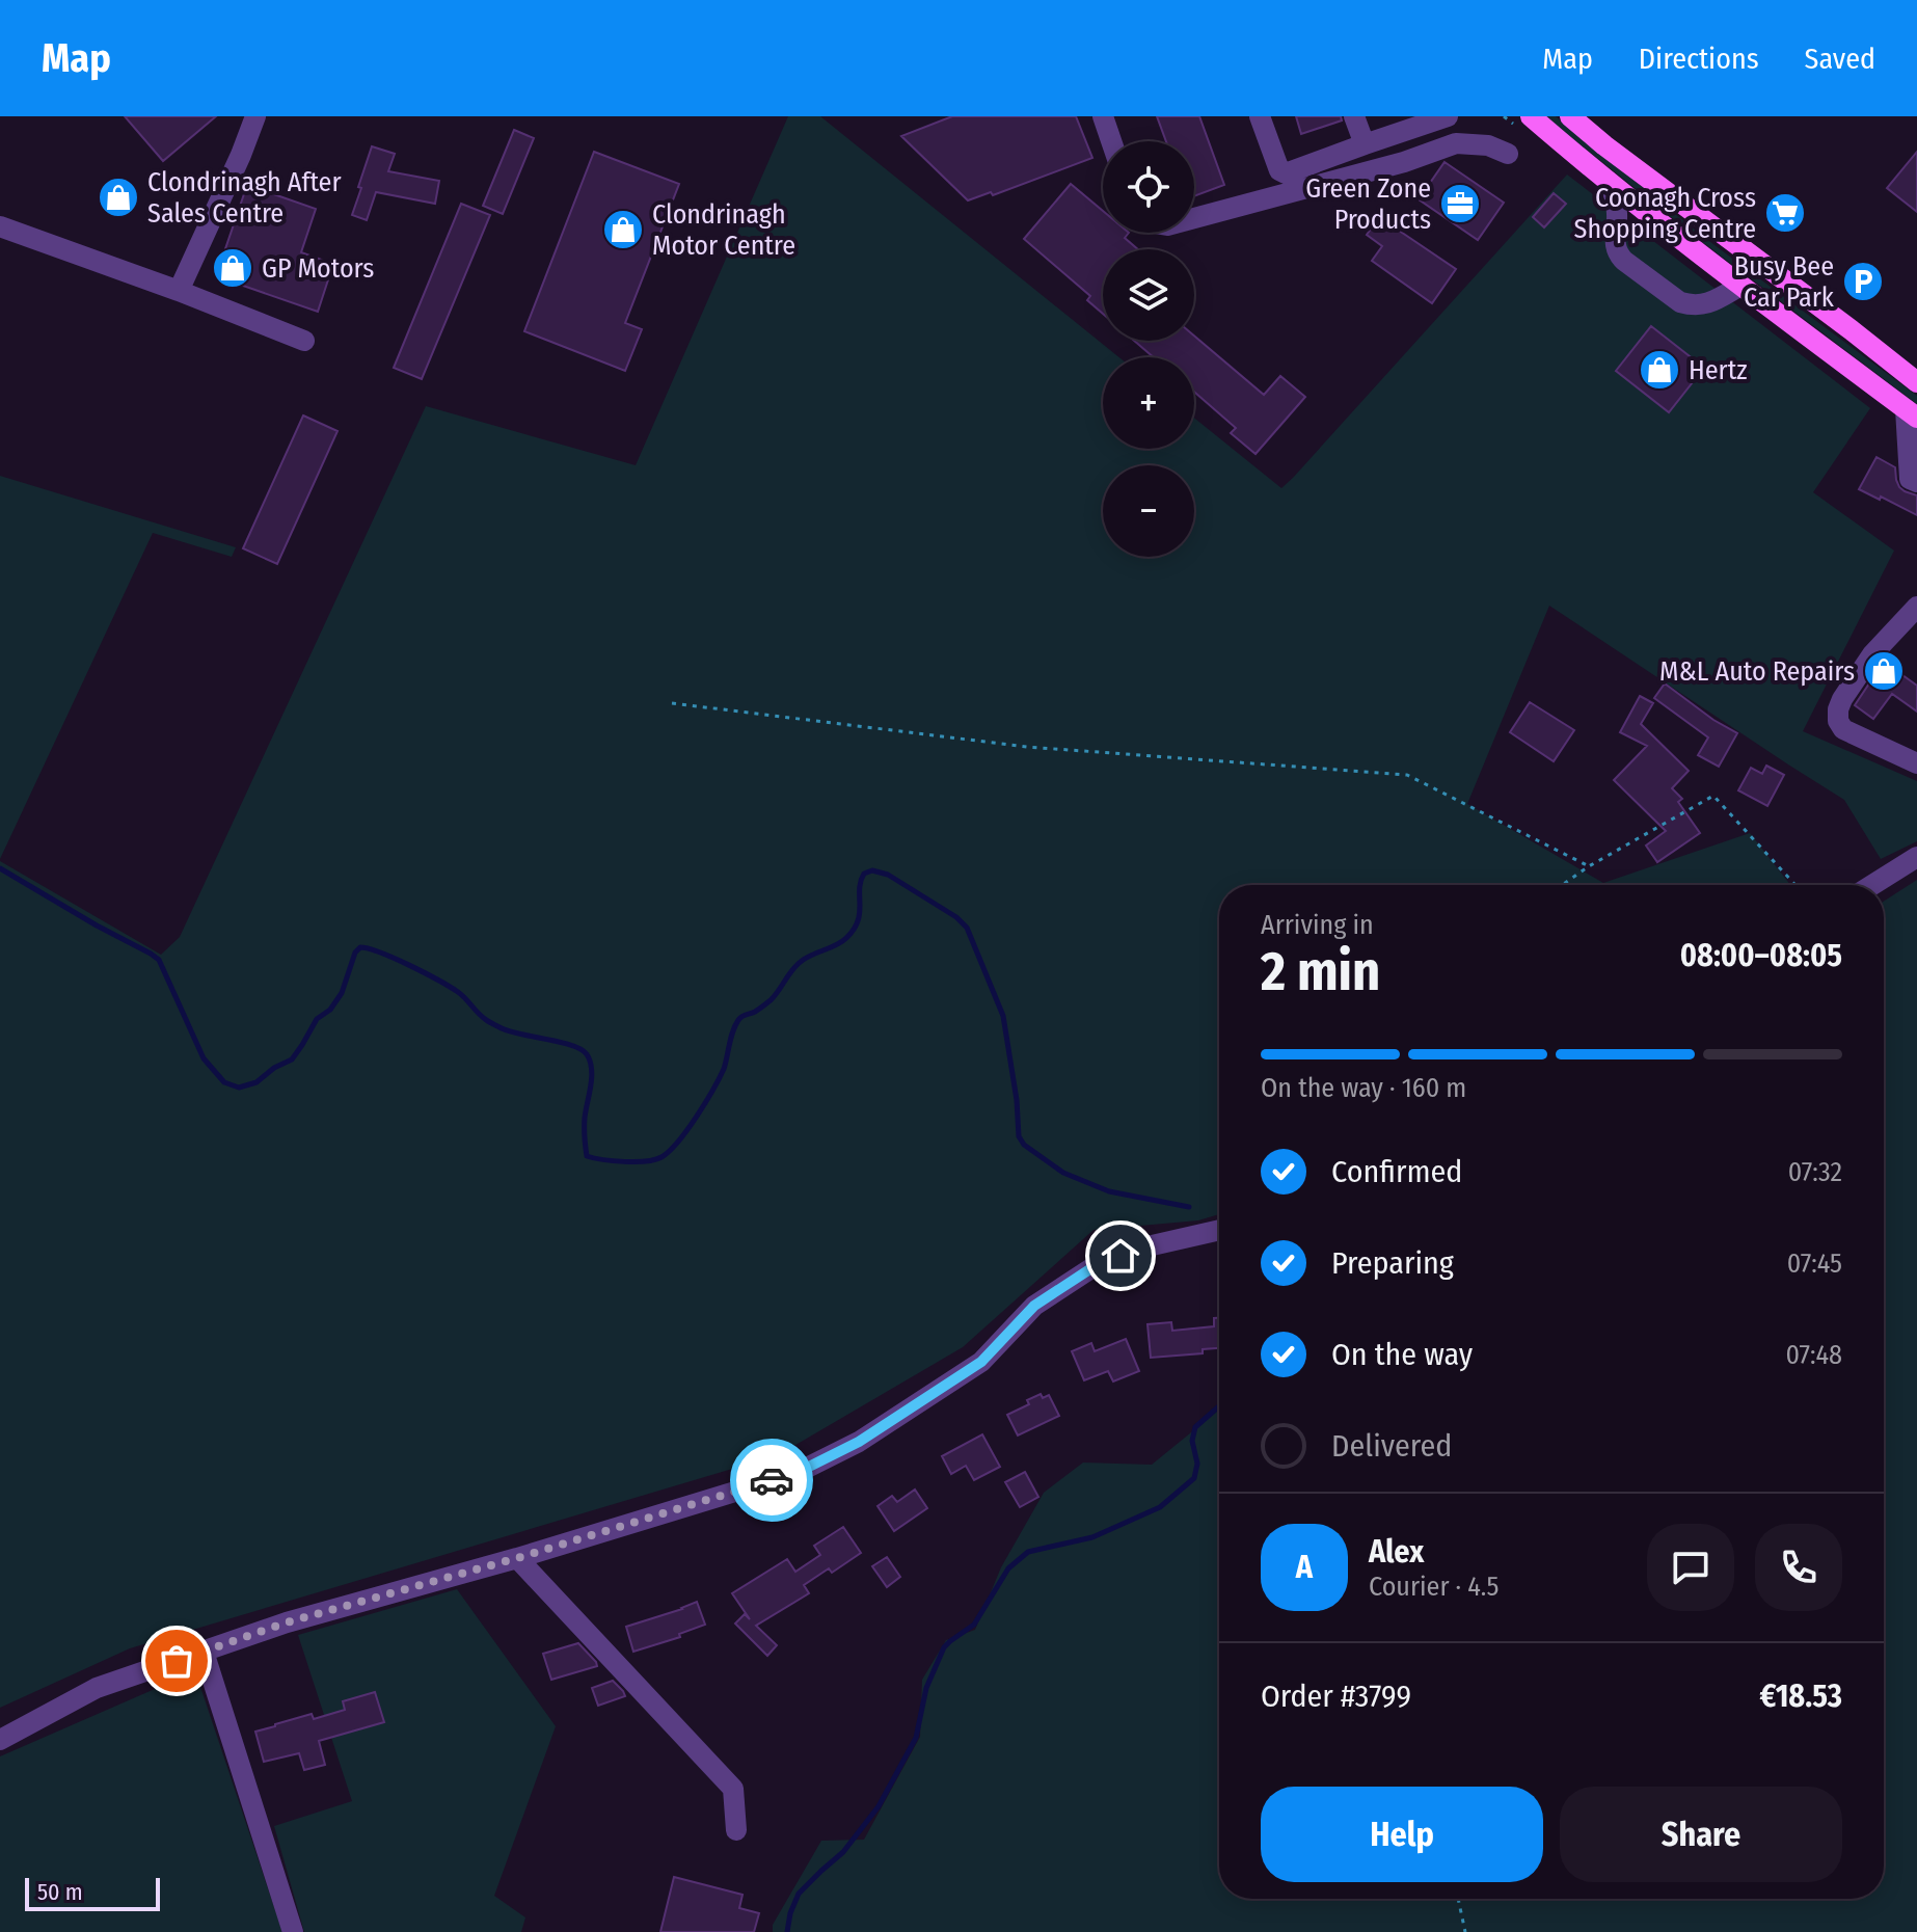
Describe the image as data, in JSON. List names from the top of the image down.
{
  "places": {
    "shop": [
      "Clondrinagh After Sales Centre",
      "Clondrinagh Motor Centre",
      "GP Motors",
      "Hertz",
      "M&L Auto Repairs"
    ],
    "office": ["Green Zone Products"],
    "supermarket": ["Coonagh Cross Shopping Centre"],
    "parking": ["Busy Bee Car Park"]
  },
  "scale_bar": "50 m",
  "page": {
    "header": "Map",
    "nav": ["Map", "Directions", "Saved"],
    "map_buttons": ["+", "−"],
    "heading": ["2 min", "Arriving in", "08:00–08:05"],
    "panel": [
      "Alex",
      "Courier · 4.5",
      "Order #3799",
      "€18.53"
    ],
    "bar": "On the way · 160 m",
    "list": [
      ["Confirmed", "07:32"],
      ["Preparing", "07:45"],
      ["On the way", "07:48"],
      "Delivered"
    ],
    "round": "A",
    "buttons": ["Help", "Share"],
    "scale": "50 m"
  }
}
